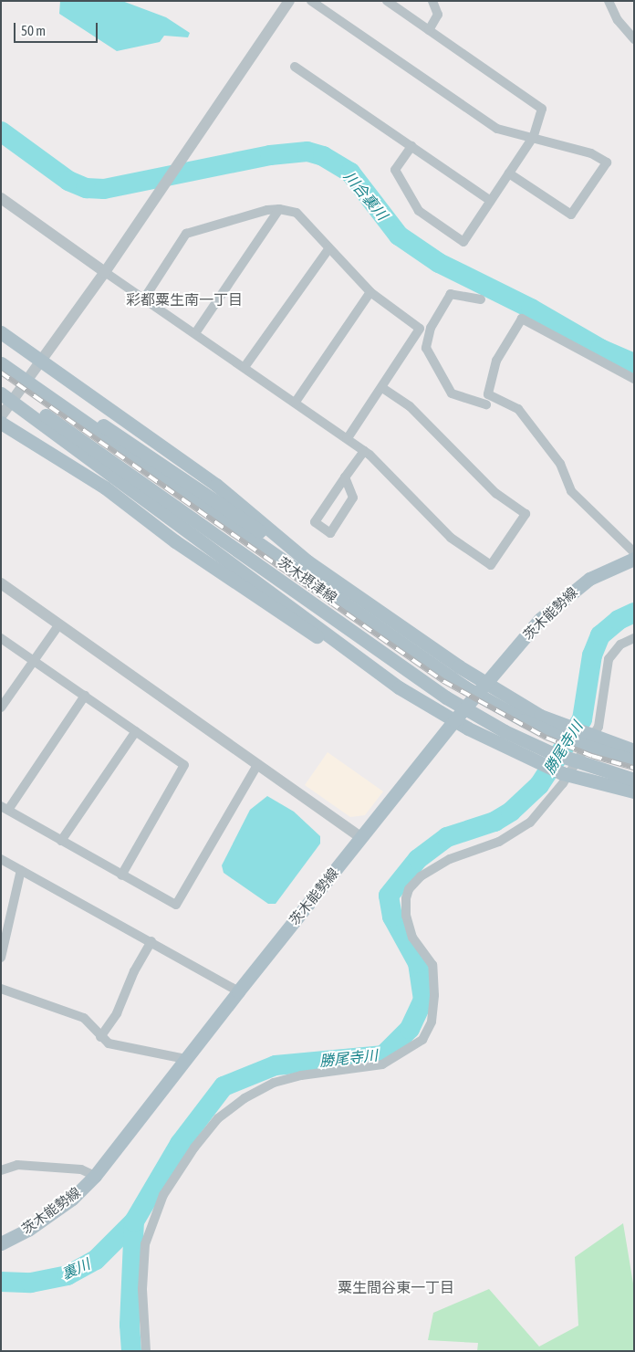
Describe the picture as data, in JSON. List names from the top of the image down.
{
  "streets": {
    "main road": ["茨木摂津線", "茨木能勢線"]
  },
  "districts": ["彩都粟生南一丁目", "粟生間谷東一丁目"],
  "water": ["川合裏川", "勝尾寺川", "裏川"],
  "scale_bar": "50 m"
}
